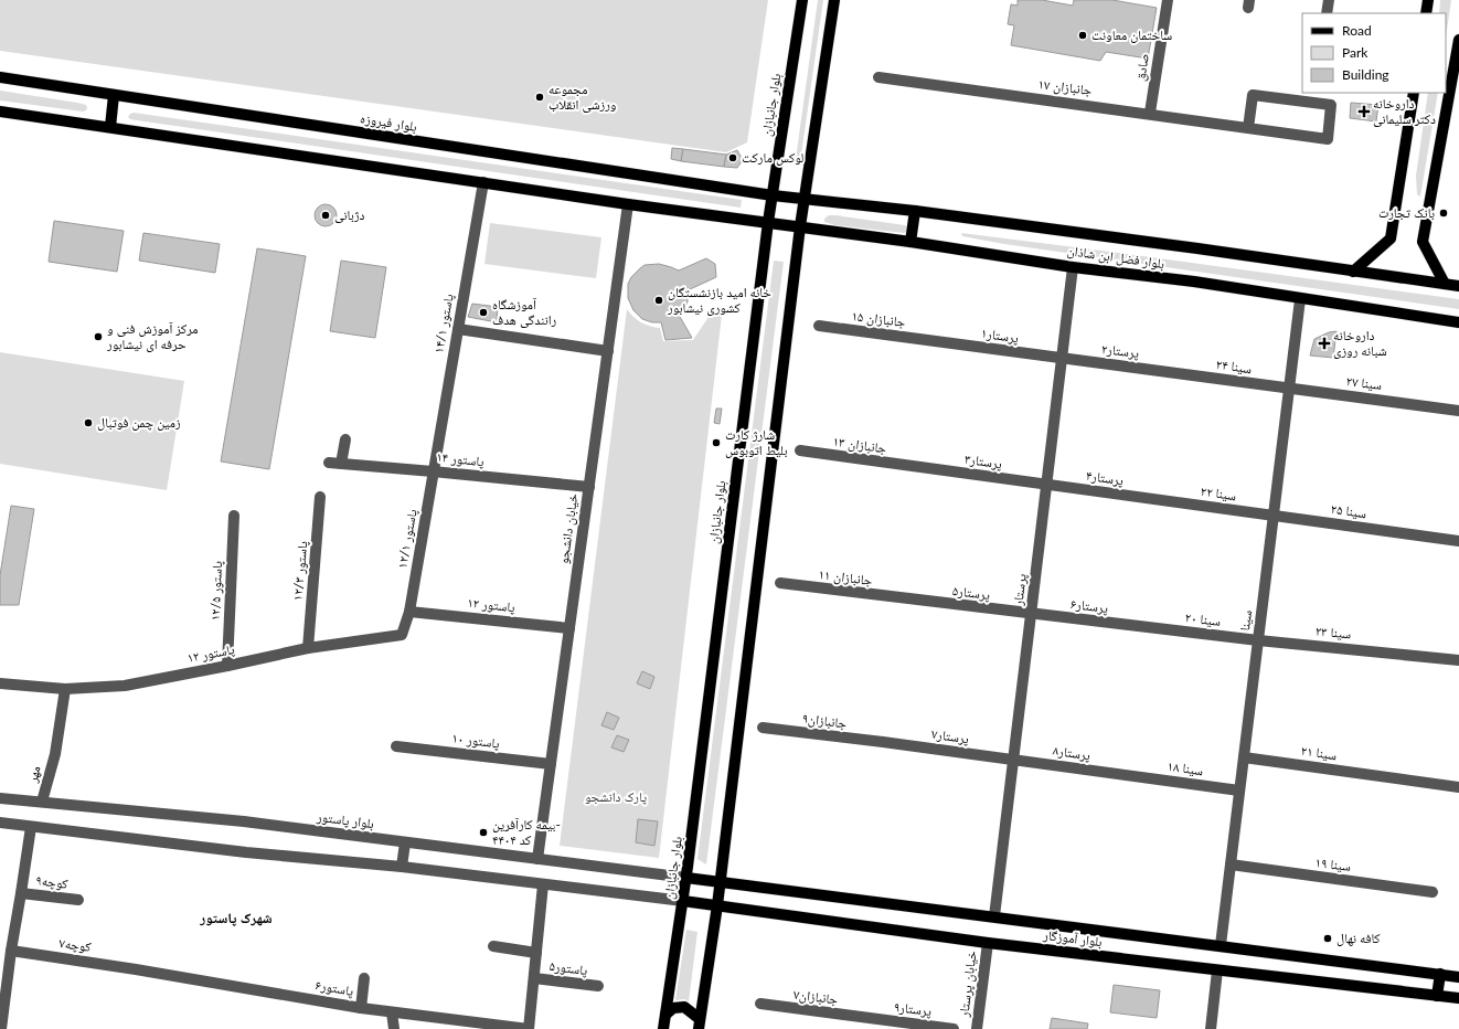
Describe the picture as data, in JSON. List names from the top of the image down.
{
  "streets": {
    "main road": [
      "بلوار جانبازان",
      "بلوار فیروزه",
      "بلوار فضل ابن شاذان",
      "بلوار آموزگار"
    ],
    "street": [
      "صادق",
      "جانبازان ۱۷",
      "جانبازان ۱۵",
      "پاستور ۱۴/۱",
      "پرستار۱",
      "پرستار۲",
      "سینا ۲۴",
      "سینا ۲۷",
      "جانبازان ۱۳",
      "پاستور ۱۴",
      "پرستار۳",
      "پرستار۴",
      "سینا ۲۲",
      "سینا ۲۵",
      "خیابان دانشجو",
      "پاستور ۱۲/۱",
      "پاستور ۱۲/۳",
      "جانبازان ۱۱",
      "پرستار",
      "پاستور ۱۲/۵",
      "پرستار۵",
      "پاستور ۱۲",
      "پرستار۶",
      "سینا ۲۰",
      "سینا",
      "سینا ۲۳",
      "۱۲ پاستور",
      "جانبازان۹",
      "پرستار۷",
      "پاستور ۱۰",
      "پرستار۸",
      "سینا ۲۱",
      "سینا ۱۸",
      "مهر",
      "بلوار پاستور",
      "سینا ۱۹",
      "کوچه۹",
      "کوچه۷",
      "پاستور۵",
      "خیابان پرستار",
      "پاستور۶",
      "جانبازان۷",
      "پرستار۹"
    ]
  },
  "crossings": [
    ["صادق", "جانبازان ۱۷"],
    ["بلوار جانبازان", "بلوار فیروزه"],
    ["بلوار جانبازان", "بلوار فضل ابن شاذان"],
    ["بلوار جانبازان", "بلوار پاستور"],
    ["بلوار جانبازان", "بلوار آموزگار"],
    ["بلوار فیروزه", "بلوار فضل ابن شاذان"],
    ["بلوار فضل ابن شاذان", "پرستار"],
    ["بلوار فضل ابن شاذان", "سینا"],
    ["جانبازان ۱۵", "پرستار۱"],
    ["پاستور ۱۴/۱", "پاستور ۱۴"],
    ["پاستور ۱۴/۱", "پاستور ۱۲/۱"],
    ["پرستار۱", "پرستار۲"],
    ["پرستار۱", "پرستار"],
    ["پرستار۲", "سینا ۲۴"],
    ["پرستار۲", "پرستار"],
    ["سینا ۲۴", "سینا ۲۷"],
    ["سینا ۲۴", "سینا"],
    ["سینا ۲۷", "سینا"],
    ["جانبازان ۱۳", "پرستار۳"],
    ["پاستور ۱۴", "خیابان دانشجو"],
    ["پاستور ۱۴", "پاستور ۱۲/۱"],
    ["پرستار۳", "پرستار۴"],
    ["پرستار۳", "پرستار"],
    ["پرستار۴", "سینا ۲۲"],
    ["پرستار۴", "پرستار"],
    ["سینا ۲۲", "سینا ۲۵"],
    ["سینا ۲۲", "سینا"],
    ["سینا ۲۵", "سینا"],
    ["خیابان دانشجو", "پاستور ۱۲"],
    ["خیابان دانشجو", "پاستور ۱۰"],
    ["خیابان دانشجو", "بلوار پاستور"],
    ["پاستور ۱۲/۱", "پاستور ۱۲"],
    ["پاستور ۱۲/۱", "۱۲ پاستور"],
    ["پاستور ۱۲/۳", "۱۲ پاستور"],
    ["جانبازان ۱۱", "پرستار۵"],
    ["پرستار", "پرستار۵"],
    ["پرستار", "پرستار۶"],
    ["پرستار", "پرستار۷"],
    ["پرستار", "پرستار۸"],
    ["پرستار", "بلوار آموزگار"],
    ["پاستور ۱۲/۵", "۱۲ پاستور"],
    ["پرستار۵", "پرستار۶"],
    ["پاستور ۱۲", "۱۲ پاستور"],
    ["پرستار۶", "سینا ۲۰"],
    ["سینا ۲۰", "سینا"],
    ["سینا ۲۰", "سینا ۲۳"],
    ["سینا", "سینا ۲۳"],
    ["سینا", "سینا ۲۱"],
    ["سینا", "سینا ۱۸"],
    ["سینا", "سینا ۱۹"],
    ["سینا", "بلوار آموزگار"],
    ["۱۲ پاستور", "مهر"],
    ["جانبازان۹", "پرستار۷"],
    ["پرستار۷", "پرستار۸"],
    ["پرستار۸", "سینا ۱۸"],
    ["مهر", "بلوار پاستور"],
    ["بلوار پاستور", "بلوار آموزگار"],
    ["بلوار آموزگار", "خیابان پرستار"],
    ["کوچه۷", "پاستور۶"],
    ["جانبازان۷", "پرستار۹"]
  ],
  "districts": ["شهرک پاستور"],
  "parks": ["پارک دانشجو"],
  "places": {
    "other": [
      "ساختمان معاونت",
      "مجموعه ورزشی انقلاب",
      "لوکس مارکت",
      "بانک تجارت",
      "دژبانی",
      "خانه امید بازنشستگان کشوری نیشابور",
      "آموزشگاه رانندگی هدف",
      "مرکز آموزش فنی و حرفه ای نیشابور",
      "زمین چمن فوتبال",
      "شارژ کارت بلیط اتوبوس",
      "بیمه کارآفرین- کد ۴۴۰۴",
      "کافه نهال"
    ],
    "health": ["داروخانه دکتر سلیمانی", "داروخانه شبانه روزی"]
  },
  "legend": ["Road", "Park", "Building"]
}
